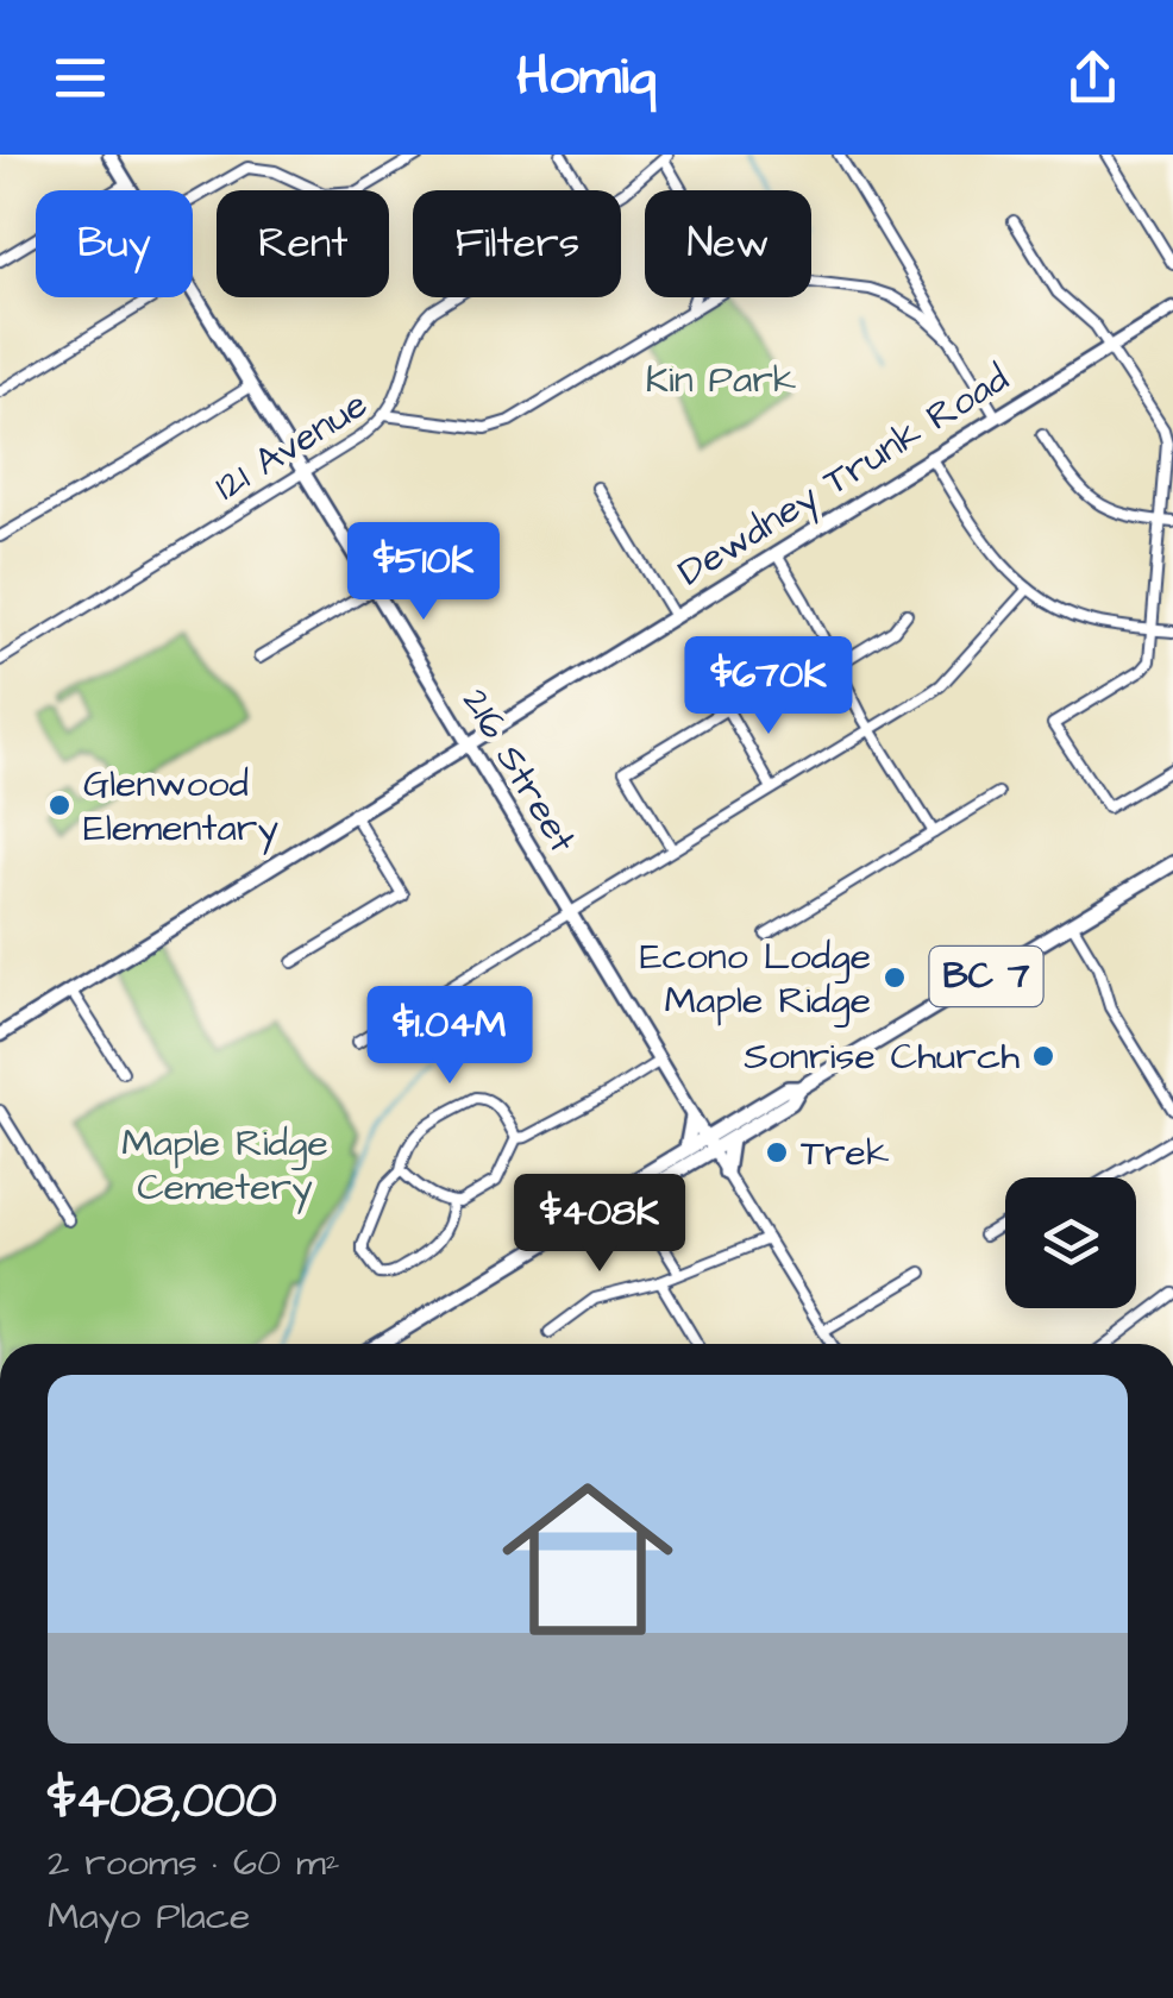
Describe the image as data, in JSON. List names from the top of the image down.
{
  "streets": {
    "highway": ["BC 7"],
    "main road": ["Dewdney Trunk Road", "216 Street"],
    "street": ["121 Avenue"]
  },
  "crossings": [
    ["121 Avenue", "216 Street"],
    ["Dewdney Trunk Road", "216 Street"],
    ["216 Street", "BC 7"]
  ],
  "parks": ["Kin Park", "Maple Ridge Cemetery"],
  "places": [
    "Glenwood Elementary",
    "Econo Lodge Maple Ridge",
    "Sonrise Church",
    "Trek"
  ],
  "page": {
    "header": "Homiq",
    "chip": [
      "Buy",
      "Rent",
      "Filters",
      "New"
    ],
    "price": [
      "$510K",
      "$670K",
      "$1.04M",
      "$408K"
    ],
    "list": [
      {
        "name": "$408,000",
        "note": "2 rooms · 60 m² · Mayo Place"
      }
    ]
  }
}
